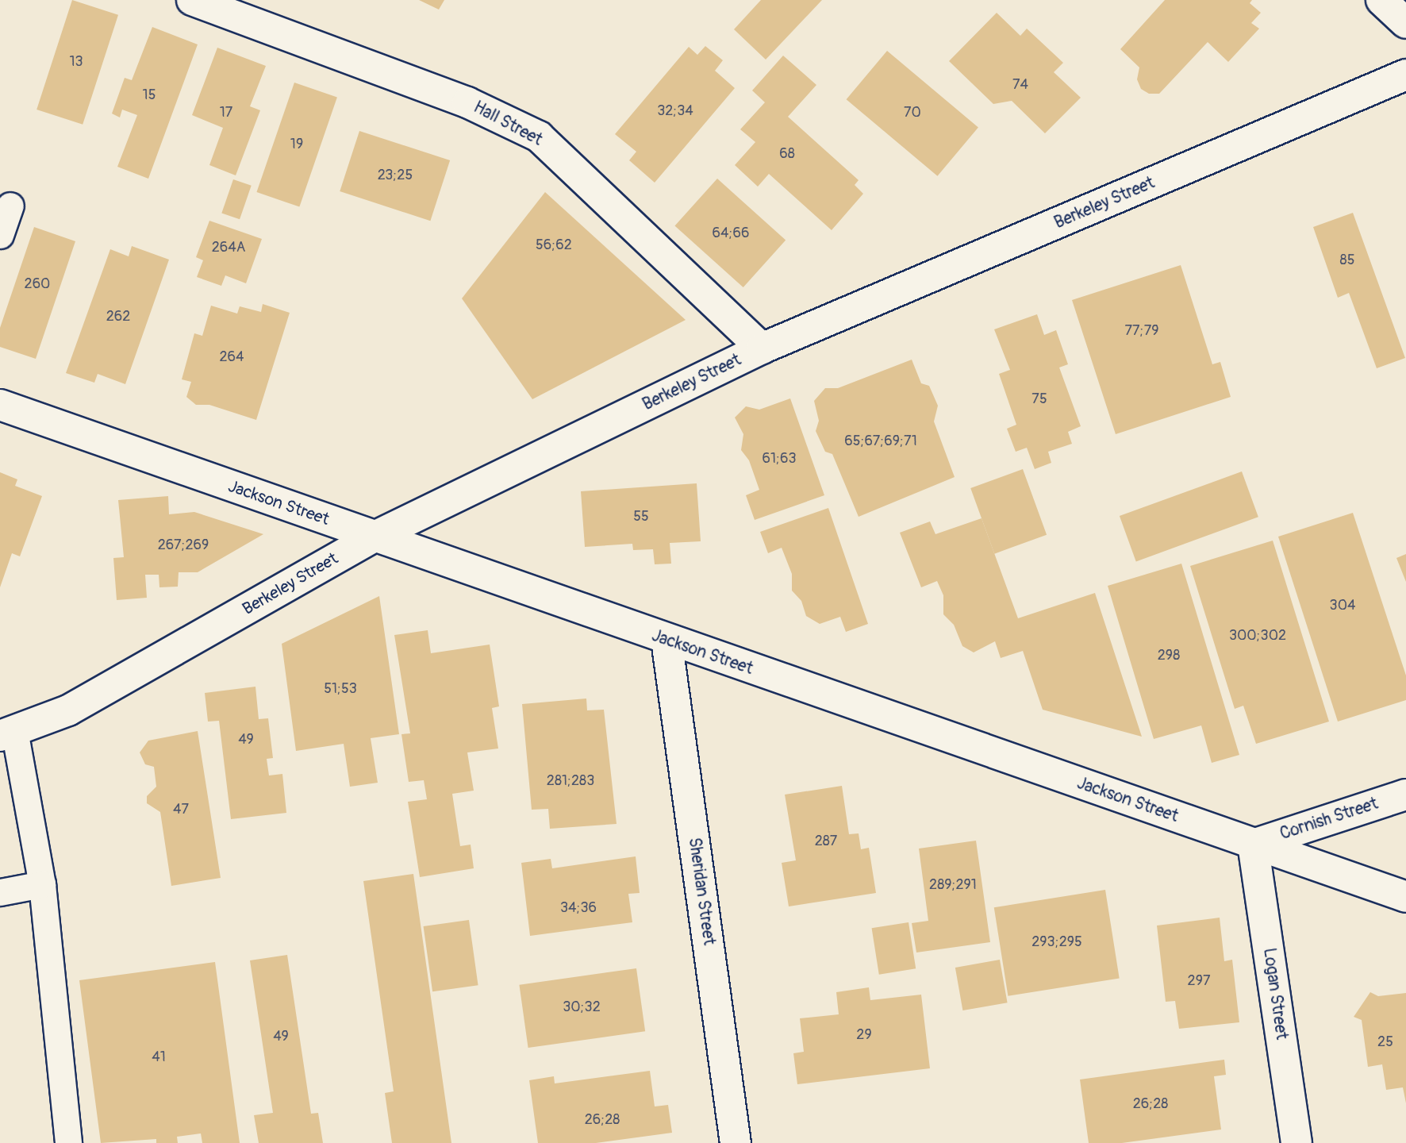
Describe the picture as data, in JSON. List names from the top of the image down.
{
  "streets": {
    "street": [
      "Hall Street",
      "Berkeley Street",
      "Jackson Street",
      "Cornish Street",
      "Sheridan Street",
      "Logan Street"
    ]
  },
  "crossings": [
    ["Hall Street", "Berkeley Street"],
    ["Berkeley Street", "Jackson Street"],
    ["Jackson Street", "Cornish Street"],
    ["Jackson Street", "Sheridan Street"],
    ["Jackson Street", "Logan Street"],
    ["Cornish Street", "Logan Street"]
  ],
  "house_numbers": [
    "13",
    "74",
    "15",
    "32;34",
    "17",
    "70",
    "19",
    "68",
    "23;25",
    "64;66",
    "56;62",
    "264A",
    "85",
    "260",
    "262",
    "77;79",
    "264",
    "75",
    "65;67;69;71",
    "61;63",
    "55",
    "267;269",
    "304",
    "300;302",
    "298",
    "51;53",
    "49",
    "281;283",
    "47",
    "287",
    "289;291",
    "34;36",
    "293;295",
    "297",
    "30;32",
    "29",
    "49",
    "25",
    "41",
    "26;28",
    "26;28"
  ]
}
